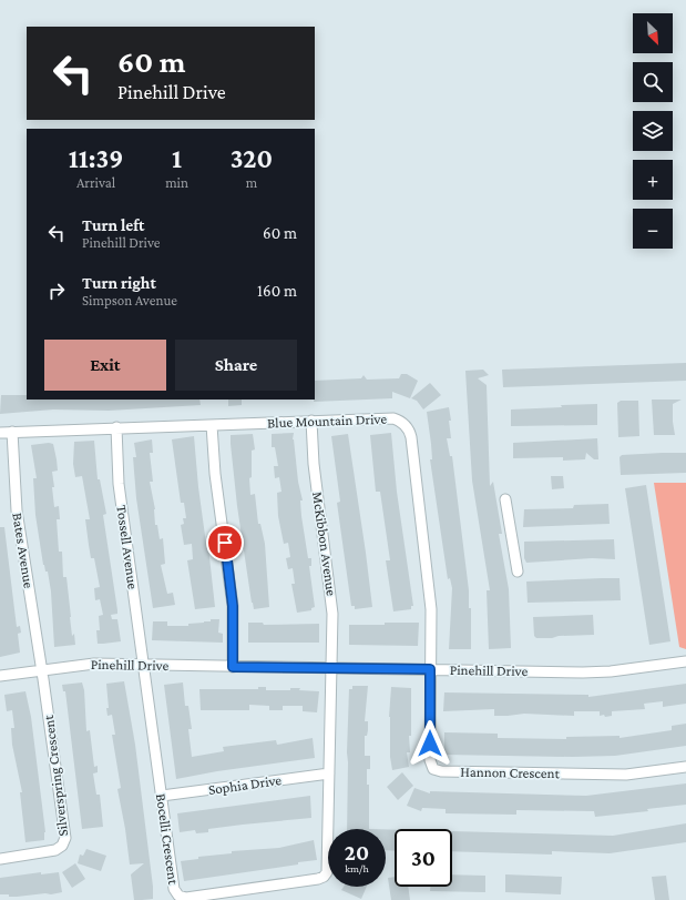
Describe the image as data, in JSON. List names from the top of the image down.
{
  "streets": {
    "street": [
      "Blue Mountain Drive",
      "McKibbon Avenue",
      "Tossell Avenue",
      "Bates Avenue",
      "Pinehill Drive",
      "Hannon Crescent",
      "Silverspring Crescent",
      "Sophia Drive",
      "Bocelli Crescent"
    ]
  },
  "crossings": [
    ["Blue Mountain Drive", "McKibbon Avenue"],
    ["Blue Mountain Drive", "Tossell Avenue"],
    ["Blue Mountain Drive", "Bates Avenue"],
    ["Blue Mountain Drive", "Pinehill Drive"],
    ["Blue Mountain Drive", "Hannon Crescent"],
    ["McKibbon Avenue", "Pinehill Drive"],
    ["McKibbon Avenue", "Bocelli Crescent"],
    ["Tossell Avenue", "Pinehill Drive"],
    ["Tossell Avenue", "Bocelli Crescent"],
    ["Bates Avenue", "Pinehill Drive"],
    ["Bates Avenue", "Silverspring Crescent"],
    ["Pinehill Drive", "Hannon Crescent"],
    ["Pinehill Drive", "Silverspring Crescent"],
    ["Pinehill Drive", "Bocelli Crescent"],
    ["Sophia Drive", "Bocelli Crescent"]
  ],
  "north": "bottom right",
  "page": {
    "map_buttons": ["+", "−"],
    "turn": ["60 m", "Pinehill Drive"],
    "eta": [
      "11:39",
      "Arrival",
      "1",
      "min",
      "320",
      "m"
    ],
    "list": [
      {
        "name": "Turn left",
        "note": "Pinehill Drive",
        "value": "60 m"
      },
      {
        "name": "Turn right",
        "note": "Simpson Avenue",
        "value": "160 m"
      }
    ],
    "buttons": ["Exit", "Share"],
    "speed": "20 km/h",
    "limit": "30"
  }
}
